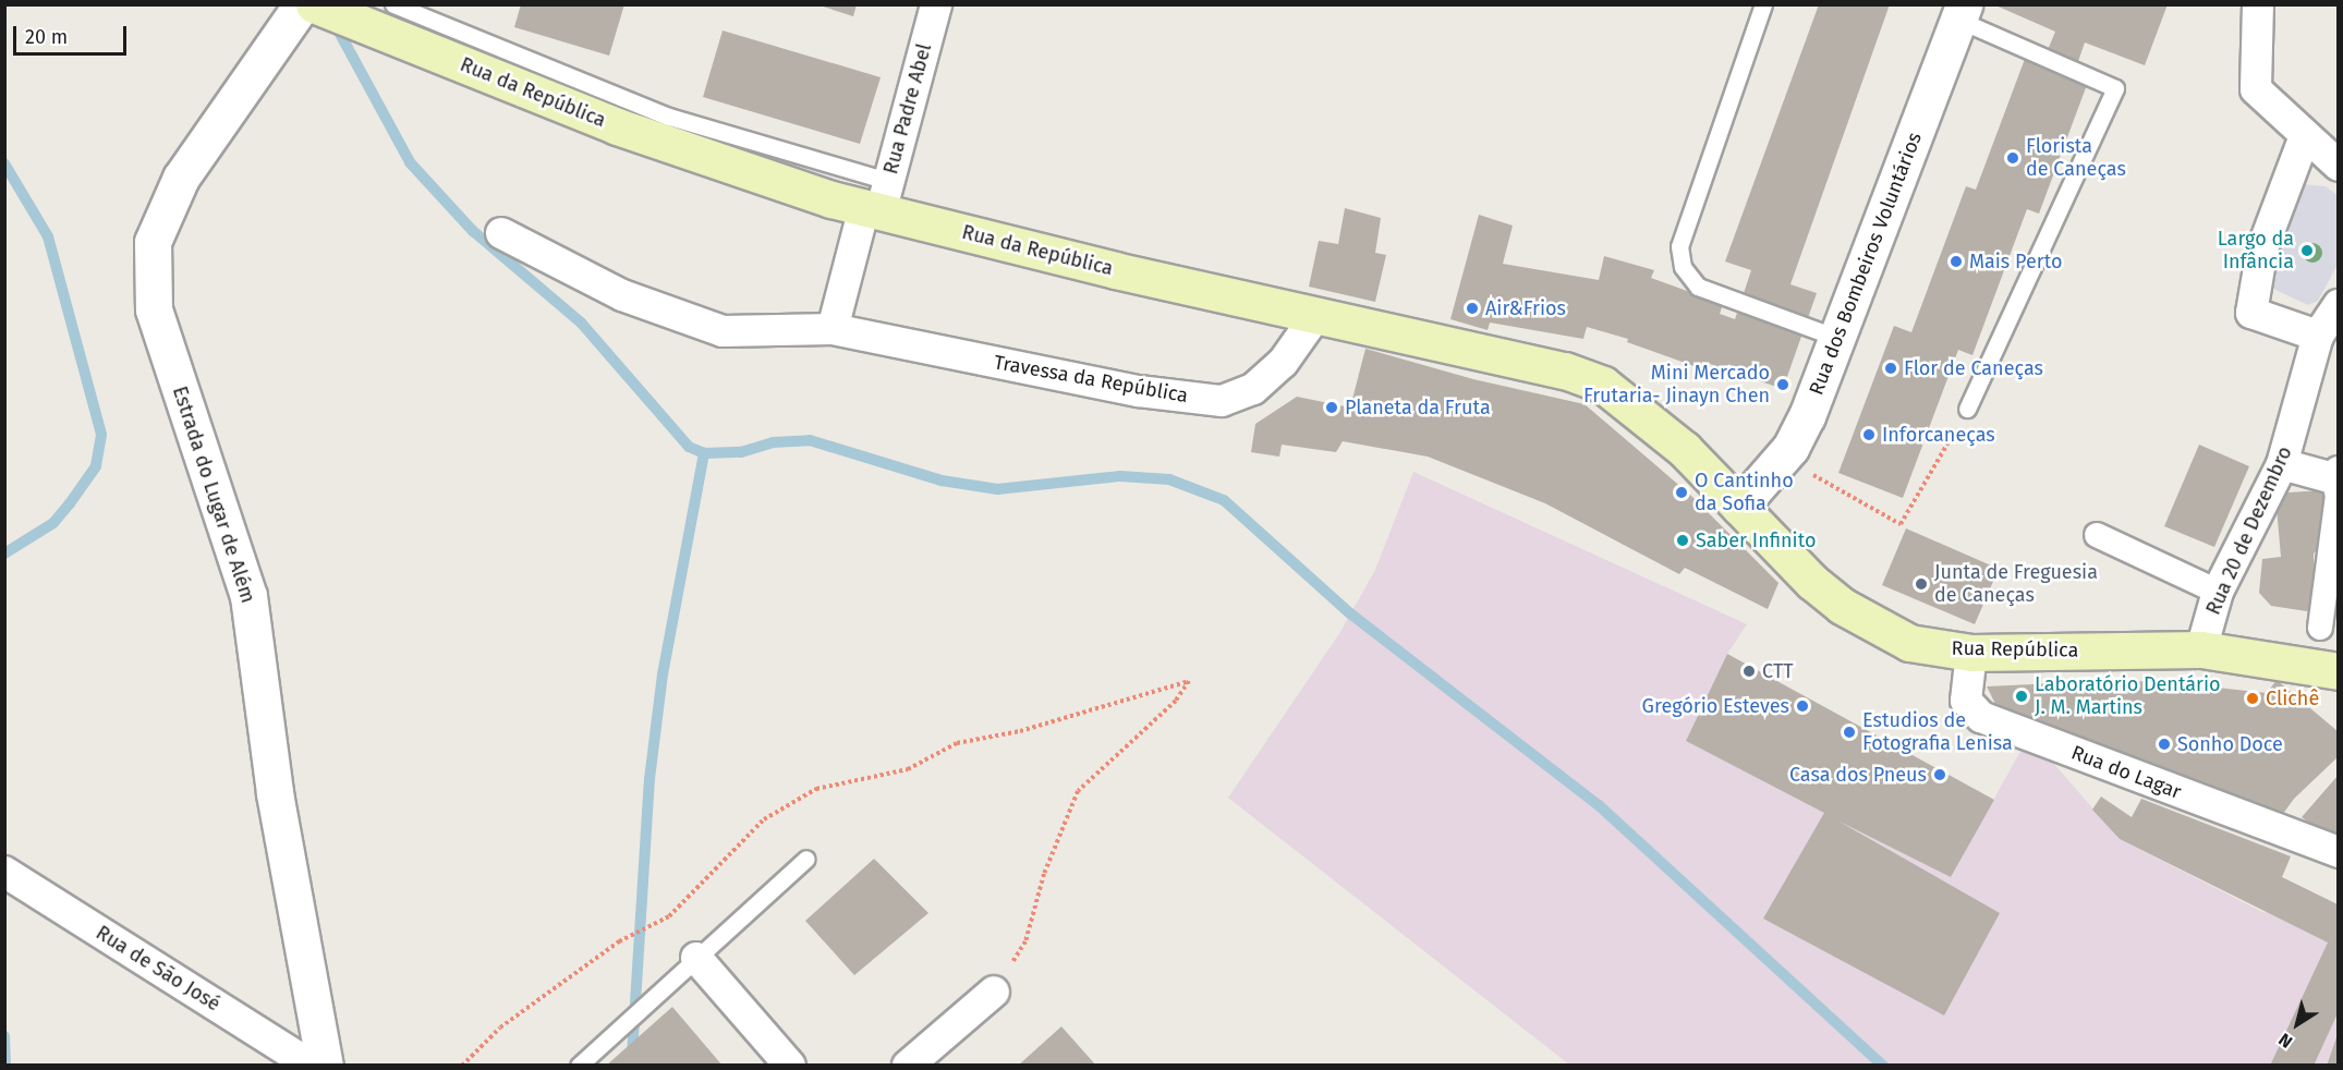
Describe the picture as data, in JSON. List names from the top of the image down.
{
  "streets": {
    "main road": ["Rua da República", "Rua República"],
    "street": [
      "Rua Padre Abel",
      "Rua dos Bombeiros Voluntários",
      "Travessa da República",
      "Estrada do Lugar de Além",
      "Rua 20 de Dezembro",
      "Rua do Lagar",
      "Rua de São José"
    ]
  },
  "crossings": [
    ["Rua da República", "Rua Padre Abel"],
    ["Rua da República", "Rua dos Bombeiros Voluntários"],
    ["Rua da República", "Travessa da República"],
    ["Rua da República", "Rua República"],
    ["Rua dos Bombeiros Voluntários", "Rua República"],
    ["Rua 20 de Dezembro", "Rua República"],
    ["Rua República", "Rua do Lagar"]
  ],
  "places": [
    "Florista de Caneças",
    "Largo da Infância",
    "Mais Perto",
    "Air&Frios",
    "Flor de Caneças",
    "Mini Mercado Frutaria- Jinayn Chen",
    "Planeta da Fruta",
    "Inforcaneças",
    "O Cantinho da Sofia",
    "Saber Infinito",
    "Junta de Freguesia de Caneças",
    "CTT",
    "Laboratório Dentário J. M. Martins",
    "Clichê",
    "Gregório Esteves",
    "Estudios de Fotografia Lenisa",
    "Sonho Doce",
    "Casa dos Pneus"
  ],
  "scale_bar": "20 m",
  "north": "bottom left"
}
